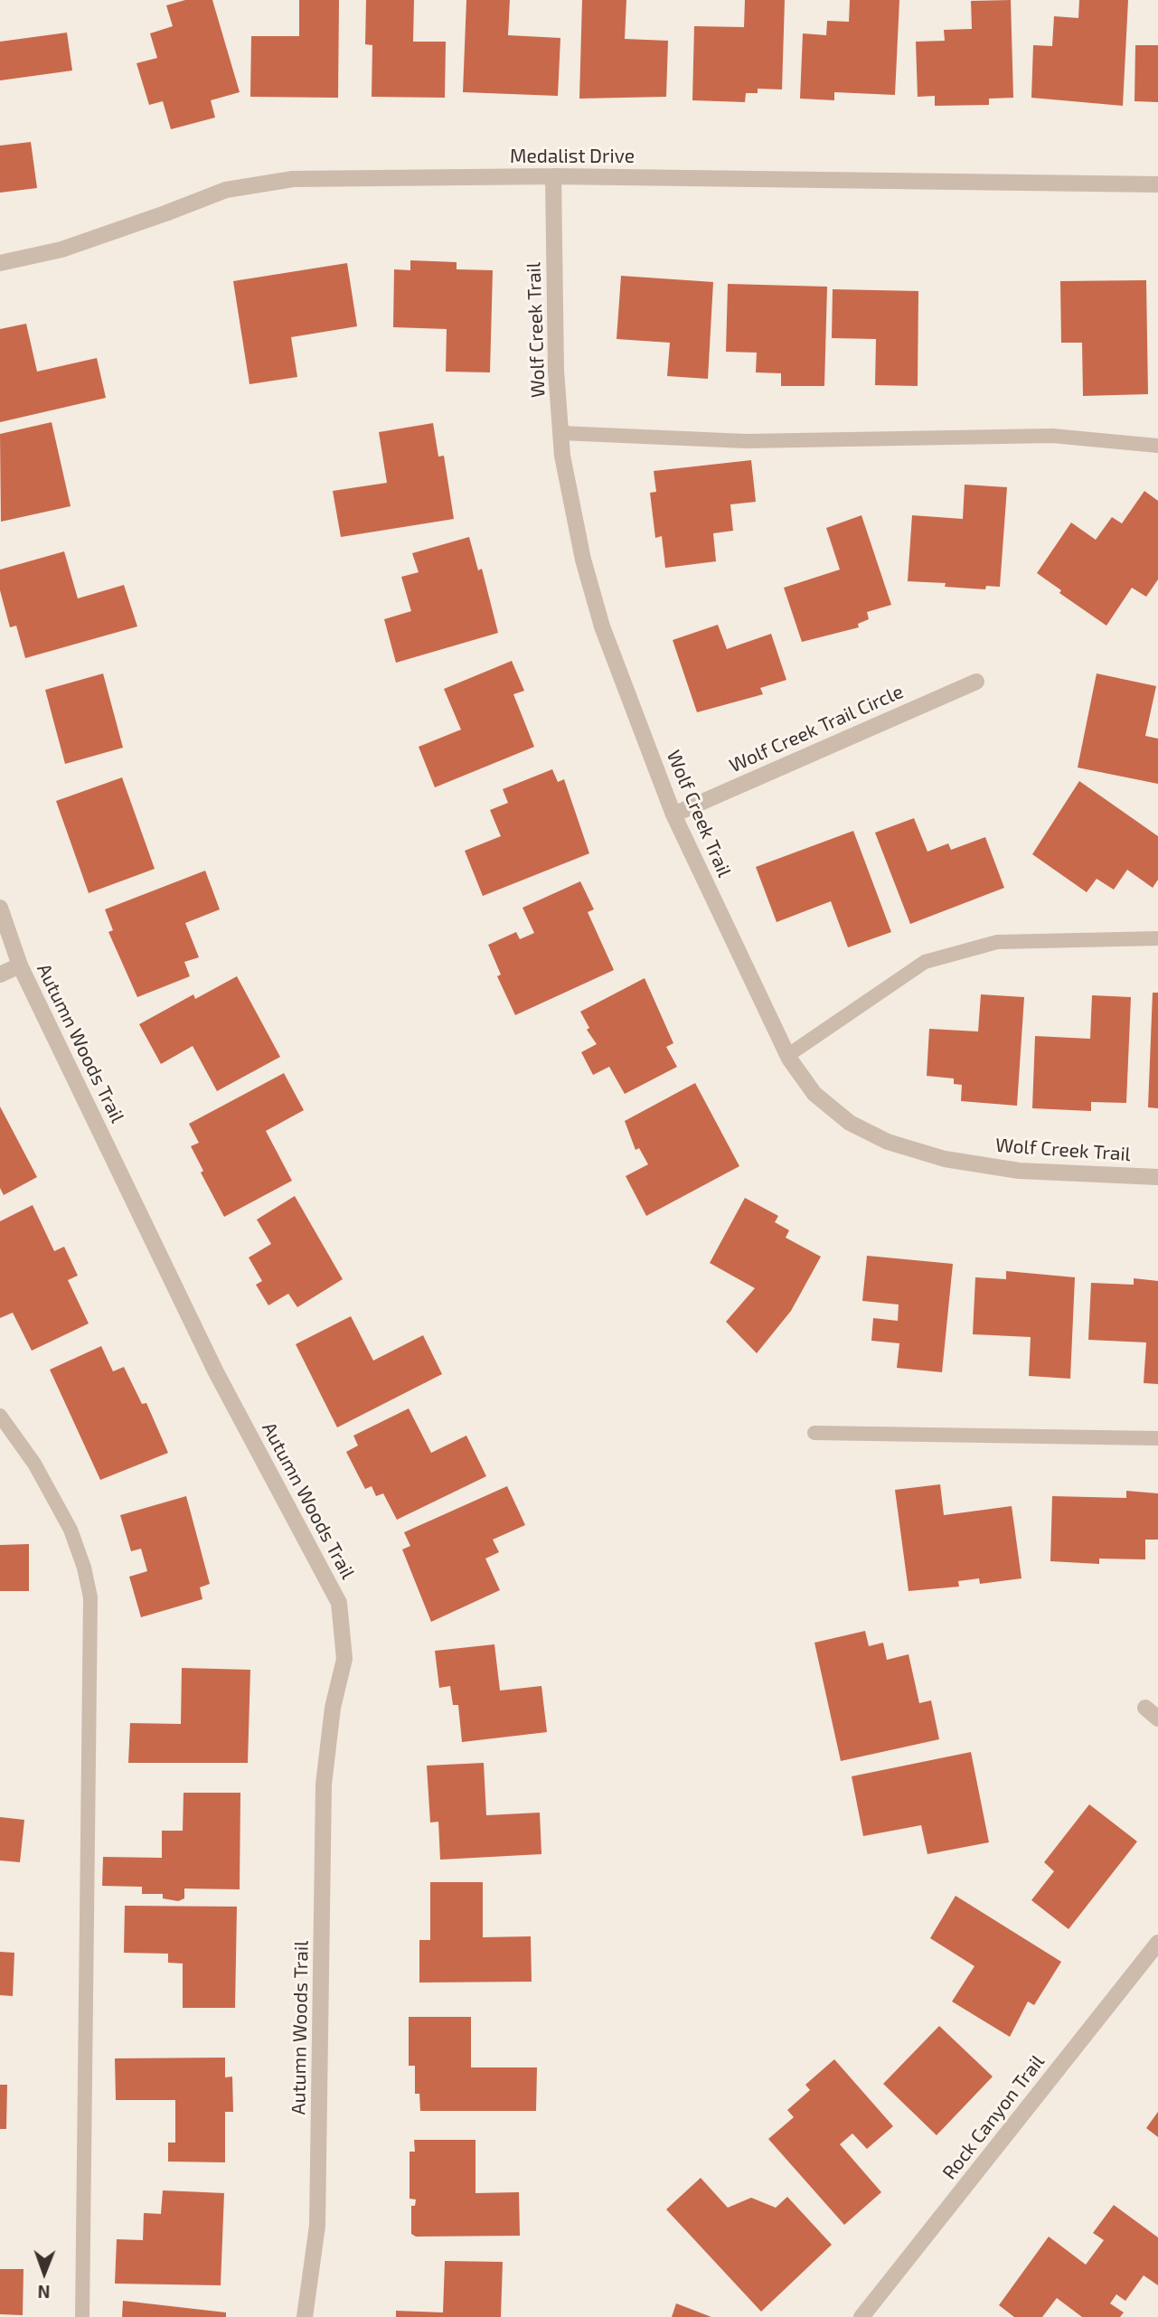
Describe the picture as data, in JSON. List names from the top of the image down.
{
  "streets": {
    "street": [
      "Medalist Drive",
      "Wolf Creek Trail",
      "Wolf Creek Trail Circle",
      "Autumn Woods Trail",
      "Rock Canyon Trail"
    ]
  },
  "crossings": [
    ["Medalist Drive", "Wolf Creek Trail"],
    ["Wolf Creek Trail", "Wolf Creek Trail Circle"]
  ],
  "north": "bottom"
}
